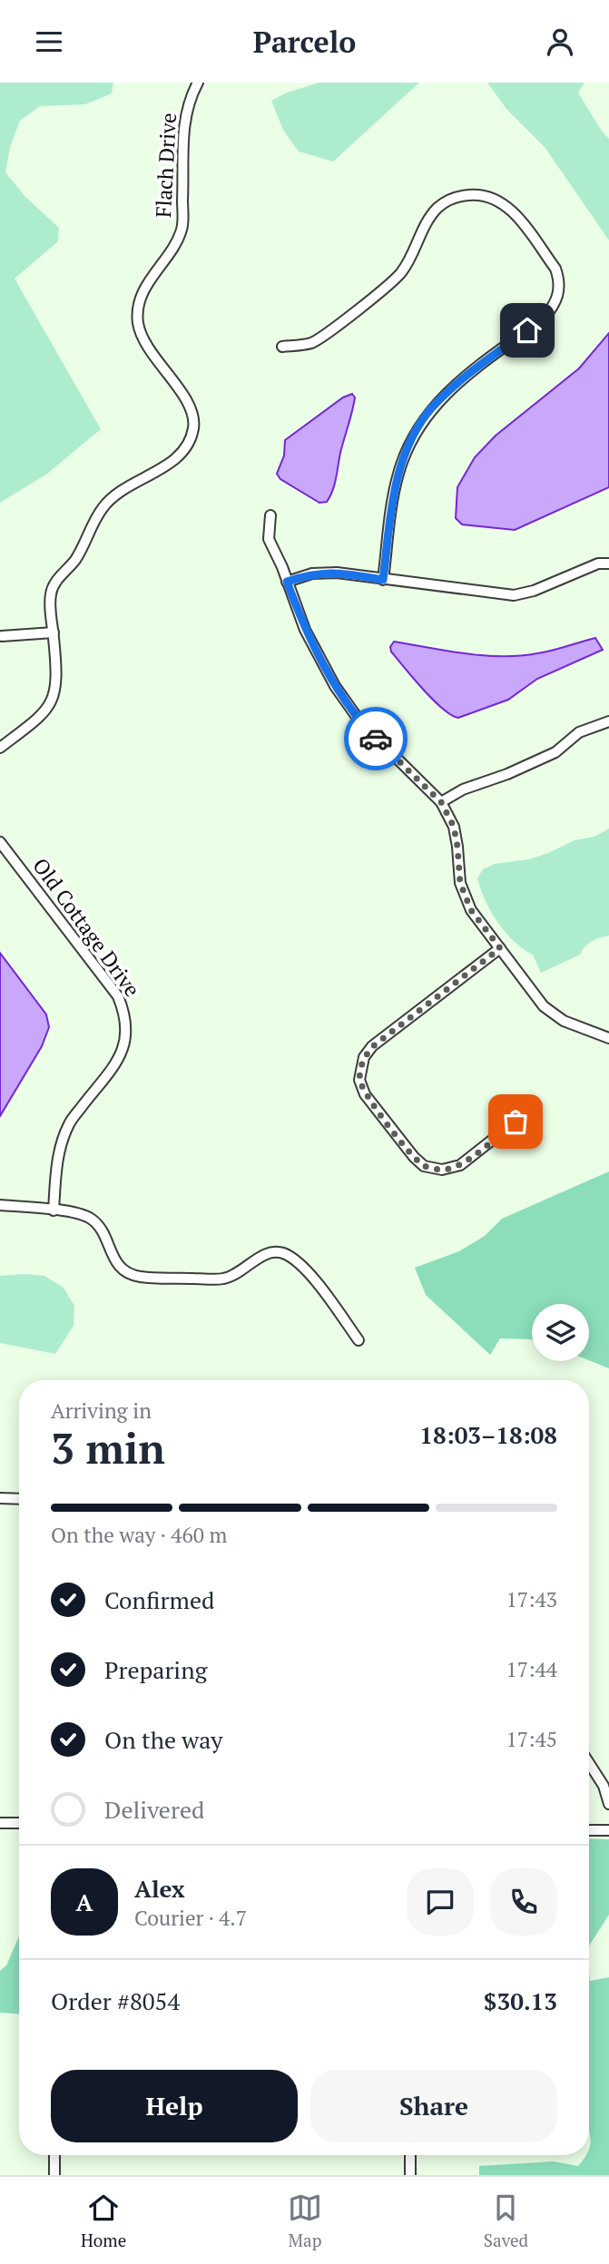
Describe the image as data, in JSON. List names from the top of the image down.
{
  "streets": {
    "street": ["Flach Drive", "Old Cottage Drive"]
  },
  "page": {
    "header": "Parcelo",
    "heading": ["3 min", "Arriving in", "18:03–18:08"],
    "panel": [
      "Alex",
      "Courier · 4.7",
      "Order #8054",
      "$30.13"
    ],
    "bar": "On the way · 460 m",
    "list": [
      ["Confirmed", "17:43"],
      ["Preparing", "17:44"],
      ["On the way", "17:45"],
      "Delivered"
    ],
    "round": "A",
    "buttons": ["Help", "Share"],
    "tabs": ["Home", "Map", "Saved"]
  }
}
